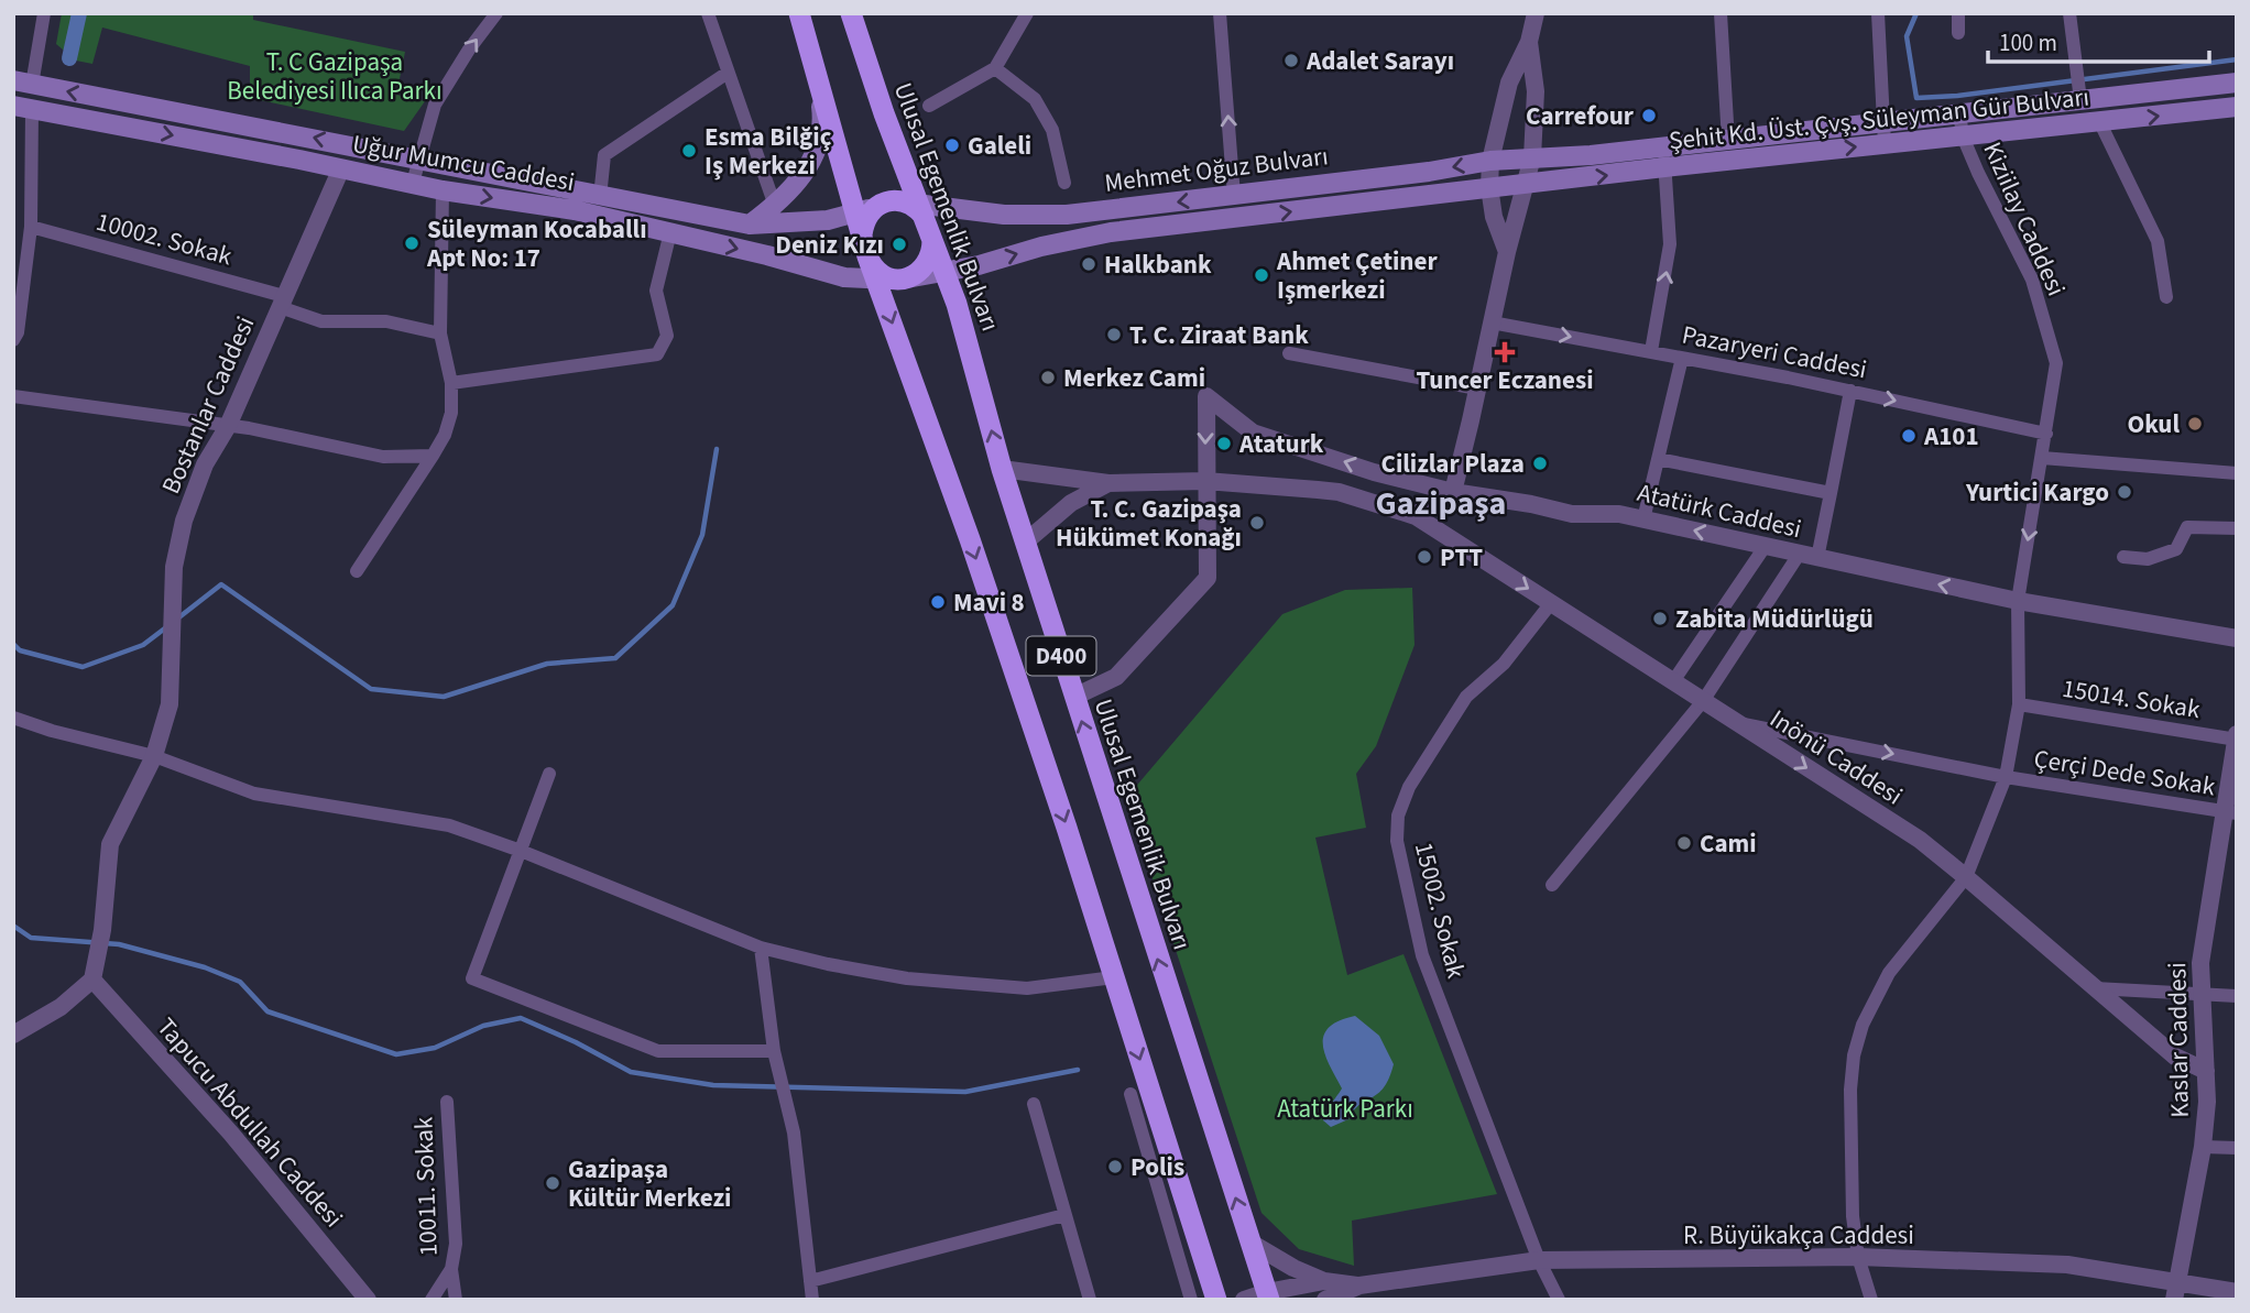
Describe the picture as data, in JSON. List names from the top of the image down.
{
  "streets": {
    "highway": ["Ulusal Egemenlik Bulvarı", "D400"],
    "main road": ["Şehit Kd. Üst. Çvş. Süleyman Gür Bulvarı", "Uğur Mumcu Caddesi", "Mehmet Oğuz Bulvarı"],
    "street": [
      "Kiziilay Caddesi",
      "10002. Sokak",
      "Pazaryeri Caddesi",
      "Bostanlar Caddesi",
      "Atatürk Caddesi",
      "15014. Sokak",
      "Inönü Caddesi",
      "Çerçi Dede Sokak",
      "15002. Sokak",
      "Kaslar Caddesi",
      "Tapucu Abdullah Caddesi",
      "10011. Sokak",
      "R. Büyükakça Caddesi"
    ]
  },
  "crossings": [
    ["Şehit Kd. Üst. Çvş. Süleyman Gür Bulvarı", "Mehmet Oğuz Bulvarı"],
    ["Şehit Kd. Üst. Çvş. Süleyman Gür Bulvarı", "Kiziilay Caddesi"],
    ["Uğur Mumcu Caddesi", "Mehmet Oğuz Bulvarı"],
    ["Uğur Mumcu Caddesi", "Ulusal Egemenlik Bulvarı"],
    ["Uğur Mumcu Caddesi", "Bostanlar Caddesi"],
    ["Uğur Mumcu Caddesi", "D400"],
    ["Mehmet Oğuz Bulvarı", "Ulusal Egemenlik Bulvarı"],
    ["Mehmet Oğuz Bulvarı", "D400"],
    ["Ulusal Egemenlik Bulvarı", "D400"],
    ["Ulusal Egemenlik Bulvarı", "Inönü Caddesi"],
    ["Ulusal Egemenlik Bulvarı", "R. Büyükakça Caddesi"],
    ["Kiziilay Caddesi", "Pazaryeri Caddesi"],
    ["Kiziilay Caddesi", "Atatürk Caddesi"],
    ["Kiziilay Caddesi", "15014. Sokak"],
    ["Kiziilay Caddesi", "Inönü Caddesi"],
    ["Kiziilay Caddesi", "Çerçi Dede Sokak"],
    ["Kiziilay Caddesi", "R. Büyükakça Caddesi"],
    ["10002. Sokak", "Bostanlar Caddesi"],
    ["Bostanlar Caddesi", "Tapucu Abdullah Caddesi"],
    ["Atatürk Caddesi", "Inönü Caddesi"],
    ["15014. Sokak", "Kaslar Caddesi"],
    ["Inönü Caddesi", "Çerçi Dede Sokak"],
    ["Inönü Caddesi", "15002. Sokak"],
    ["Inönü Caddesi", "Kaslar Caddesi"],
    ["Çerçi Dede Sokak", "Kaslar Caddesi"],
    ["15002. Sokak", "R. Büyükakça Caddesi"],
    ["Kaslar Caddesi", "R. Büyükakça Caddesi"]
  ],
  "one_way": ["Pazaryeri Caddesi", "Çerçi Dede Sokak"],
  "districts": ["Gazipaşa"],
  "parks": ["T. C Gazipaşa Belediyesi Ilıca Parkı", "Atatürk Parkı"],
  "places": {
    "other": [
      "Adalet Sarayı",
      "Carrefour",
      "Galeli",
      "Esma Bilğiç Iş Merkezi",
      "Süleyman Kocaballı Apt No: 17",
      "Deniz Kızı",
      "Halkbank",
      "Ahmet Çetiner Işmerkezi",
      "T. C. Ziraat Bank",
      "Merkez Cami",
      "Okul",
      "A101",
      "Ataturk",
      "Cilizlar Plaza",
      "Yurtici Kargo",
      "T. C. Gazipaşa Hükümet Konağı",
      "PTT",
      "Mavi 8",
      "Zabita Müdürlügü",
      "Cami",
      "Polis",
      "Gazipaşa Kültür Merkezi"
    ],
    "health": ["Tuncer Eczanesi"]
  },
  "scale_bar": "100 m"
}
